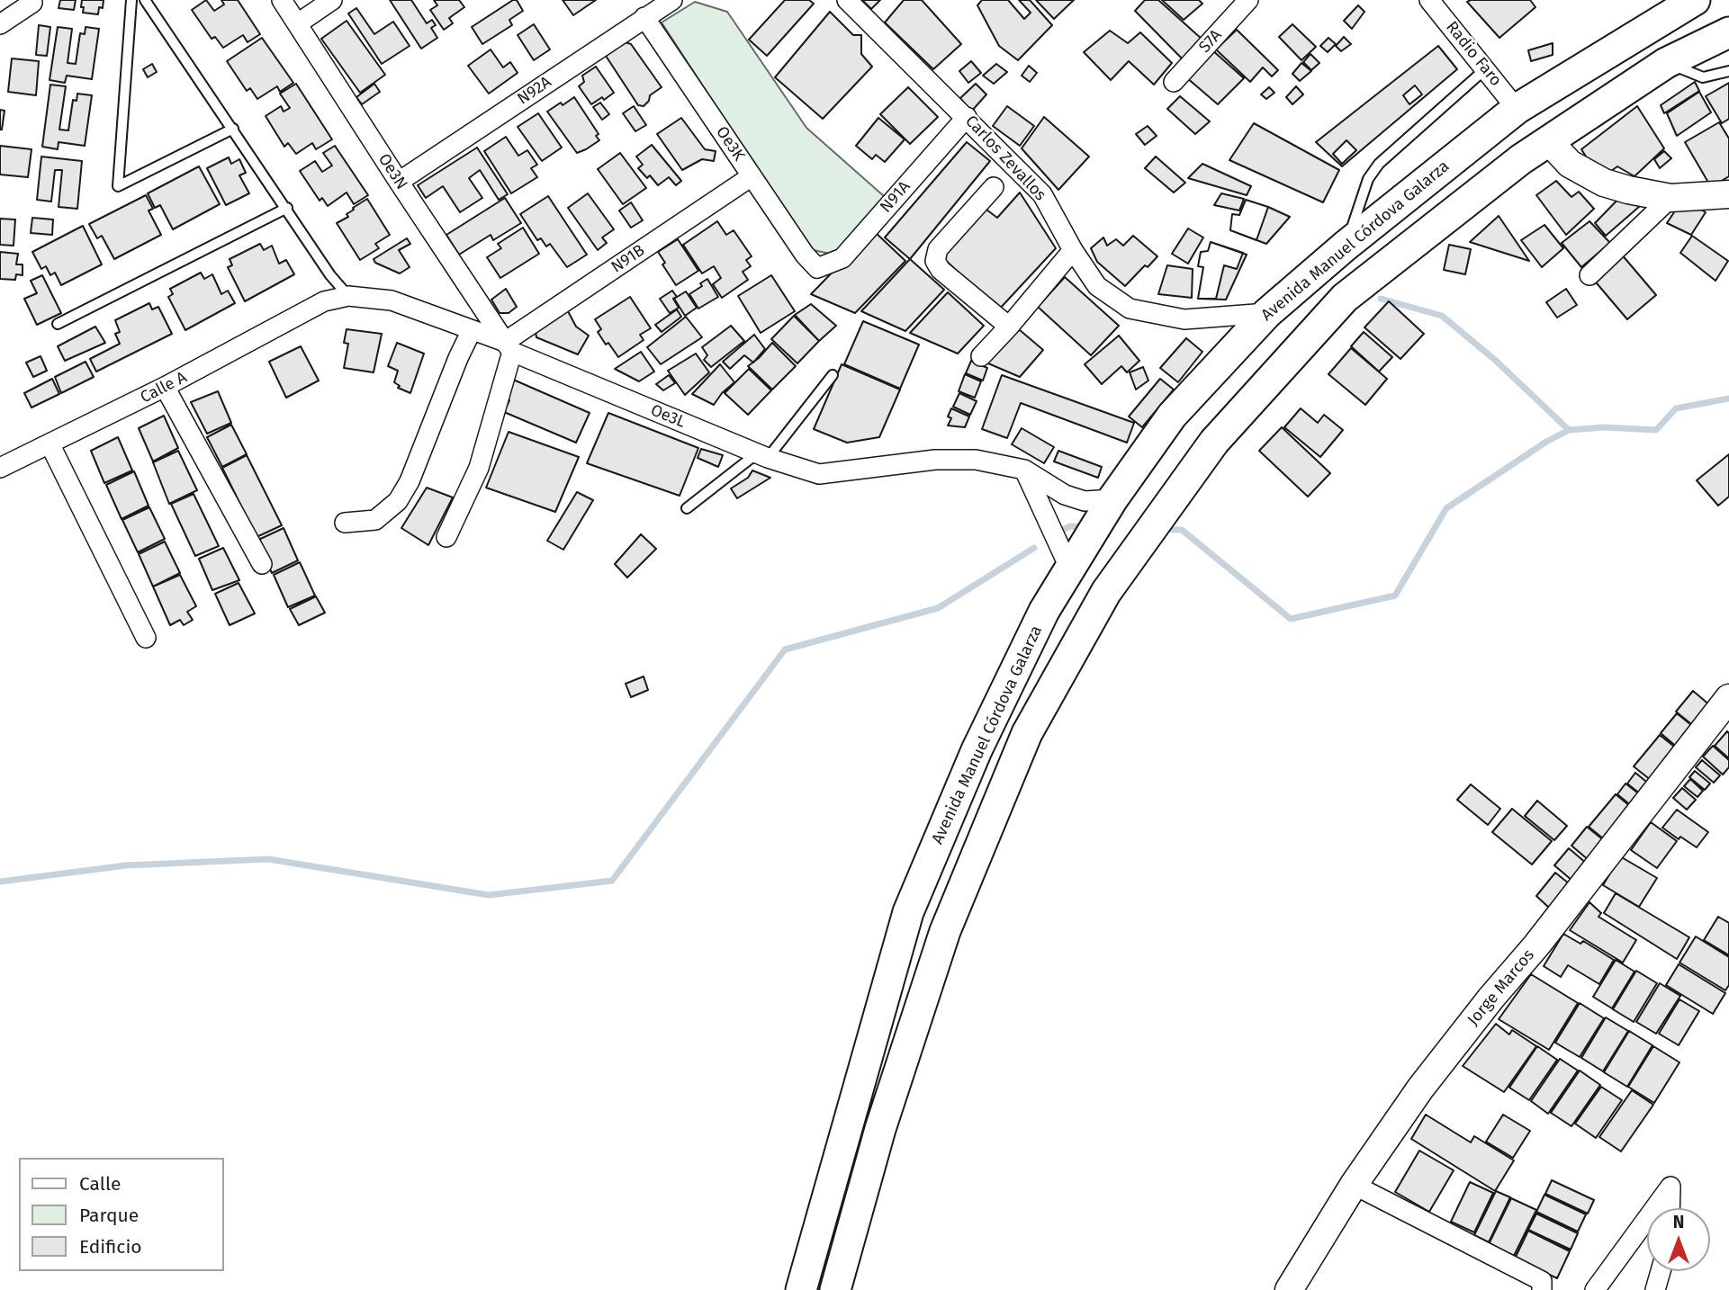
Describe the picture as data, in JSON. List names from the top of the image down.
{
  "streets": {
    "main road": ["Avenida Manuel Córdova Galarza", "Jorge Marcos"],
    "street": [
      "S7A",
      "Radio Faro",
      "N92A",
      "Oe3K",
      "Carlos Zevallos",
      "Oe3N",
      "N91A",
      "N91B",
      "Calle A",
      "Oe3L"
    ]
  },
  "crossings": [
    ["Radio Faro", "Avenida Manuel Córdova Galarza"],
    ["N92A", "Oe3K"],
    ["N92A", "Oe3N"],
    ["Oe3K", "N91A"],
    ["Oe3K", "N91B"],
    ["Carlos Zevallos", "N91A"],
    ["Carlos Zevallos", "Avenida Manuel Córdova Galarza"],
    ["Oe3N", "N91B"],
    ["Oe3N", "Oe3L"],
    ["Avenida Manuel Córdova Galarza", "Oe3L"],
    ["N91B", "Oe3L"],
    ["Calle A", "Oe3L"]
  ],
  "legend": ["Calle", "Parque", "Edificio"],
  "north": "top"
}
